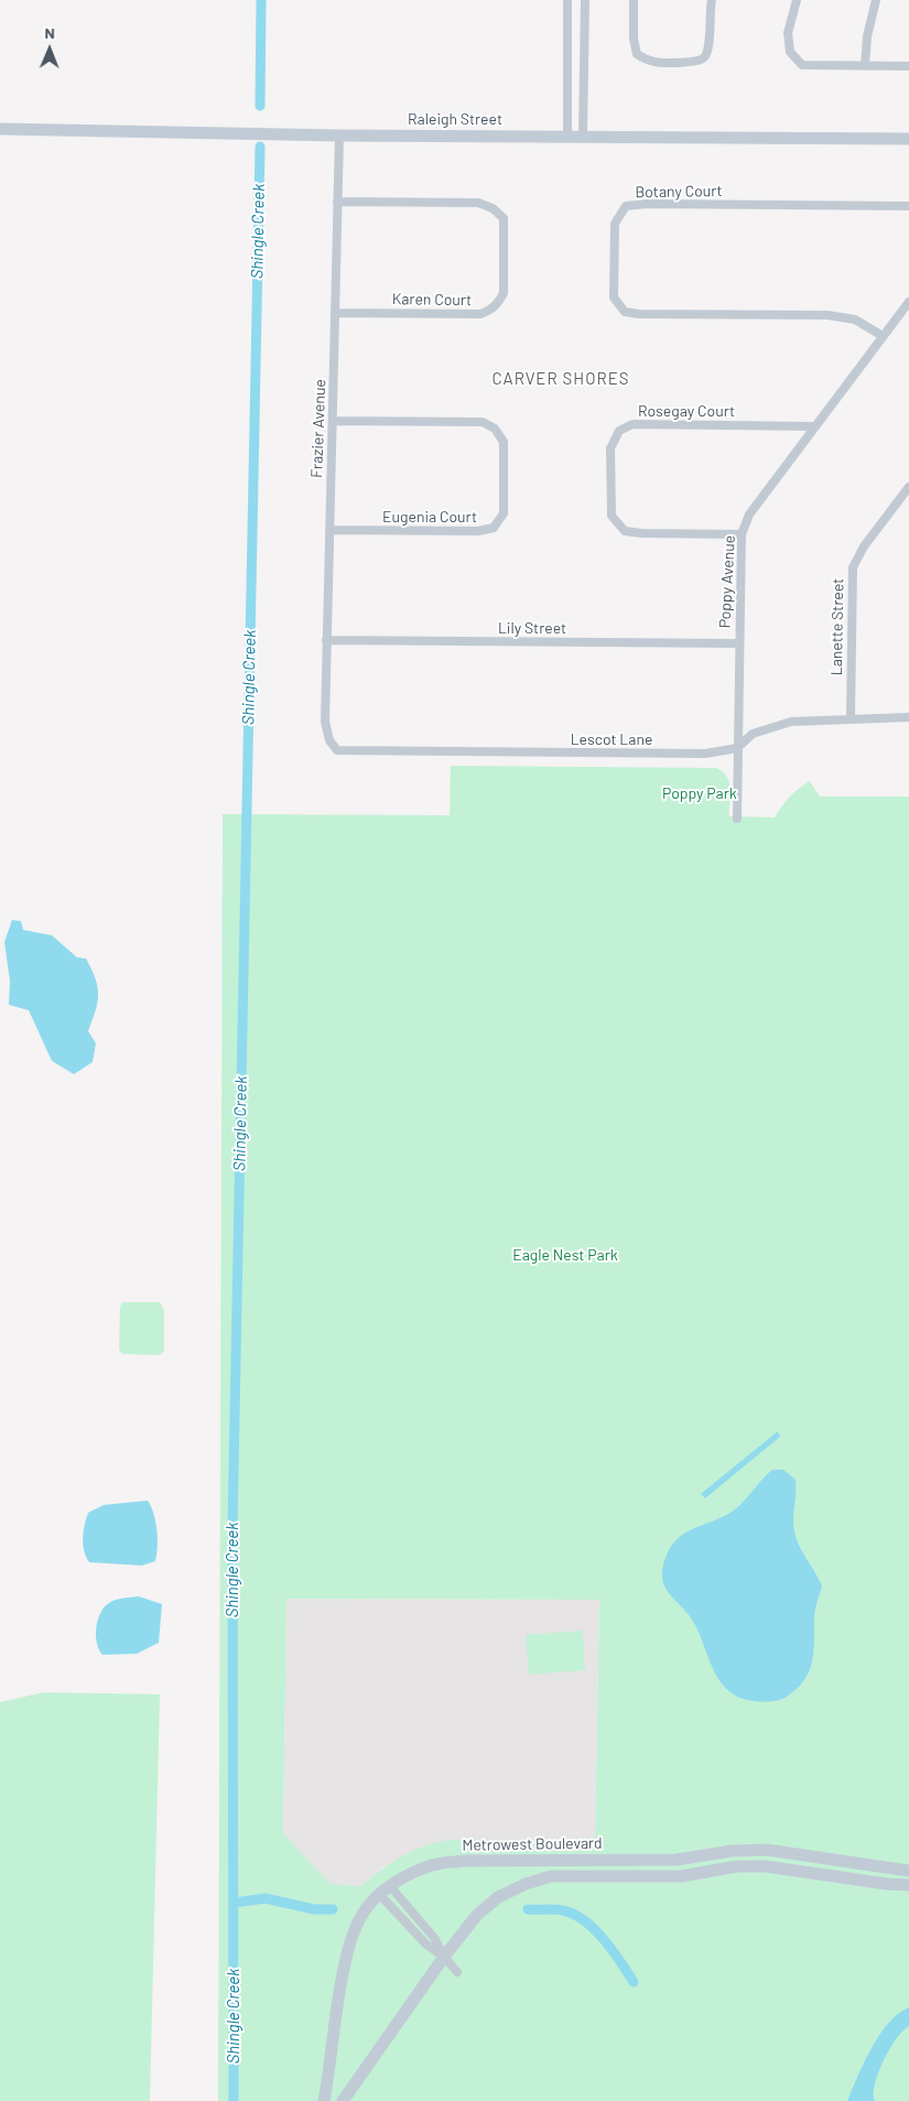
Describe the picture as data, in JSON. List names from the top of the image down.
{
  "streets": {
    "street": [
      "Raleigh Street",
      "Botany Court",
      "Karen Court",
      "Rosegay Court",
      "Frazier Avenue",
      "Eugenia Court",
      "Poppy Avenue",
      "Lanette Street",
      "Lily Street",
      "Lescot Lane",
      "Metrowest Boulevard"
    ]
  },
  "crossings": [
    ["Raleigh Street", "Frazier Avenue"],
    ["Botany Court", "Poppy Avenue"],
    ["Karen Court", "Frazier Avenue"],
    ["Rosegay Court", "Poppy Avenue"],
    ["Frazier Avenue", "Eugenia Court"],
    ["Frazier Avenue", "Lily Street"],
    ["Frazier Avenue", "Lescot Lane"],
    ["Poppy Avenue", "Lily Street"],
    ["Poppy Avenue", "Lescot Lane"],
    ["Lanette Street", "Lescot Lane"]
  ],
  "districts": ["CARVER SHORES"],
  "water": ["Shingle Creek"],
  "parks": ["Poppy Park", "Eagle Nest Park"],
  "north": "top"
}
